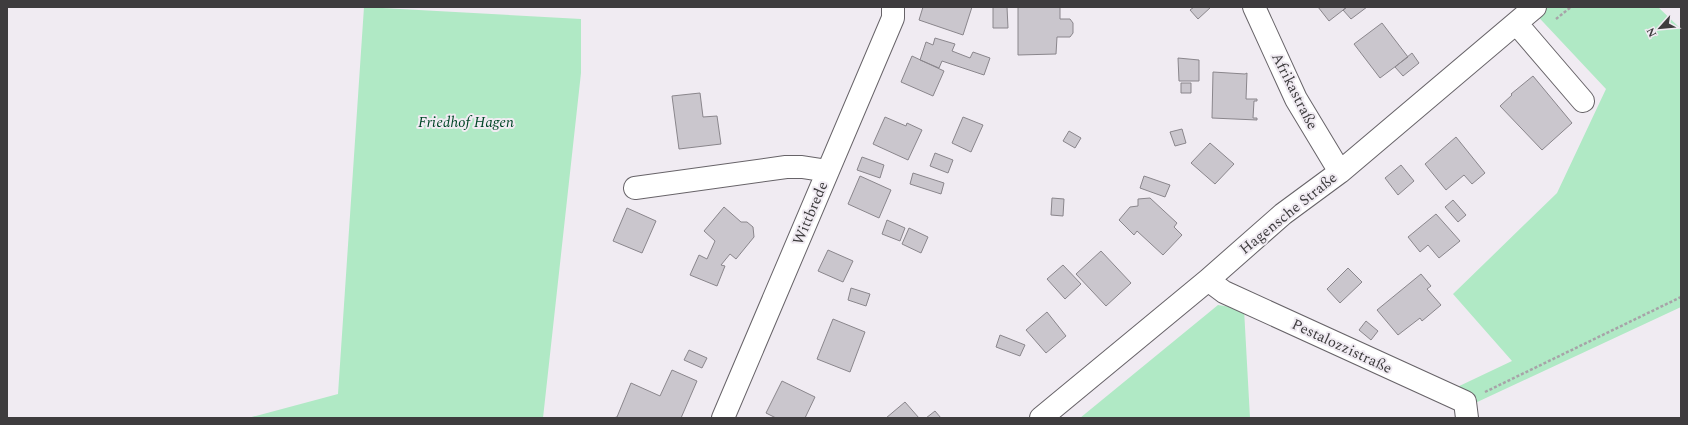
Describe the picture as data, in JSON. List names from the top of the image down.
{
  "streets": {
    "street": [
      "Afrikastraße",
      "Wittbrede",
      "Hagensche Straße",
      "Pestalozzistraße"
    ]
  },
  "crossings": [
    ["Afrikastraße", "Hagensche Straße"],
    ["Hagensche Straße", "Pestalozzistraße"]
  ],
  "parks": ["Friedhof Hagen"],
  "north": "bottom left"
}
